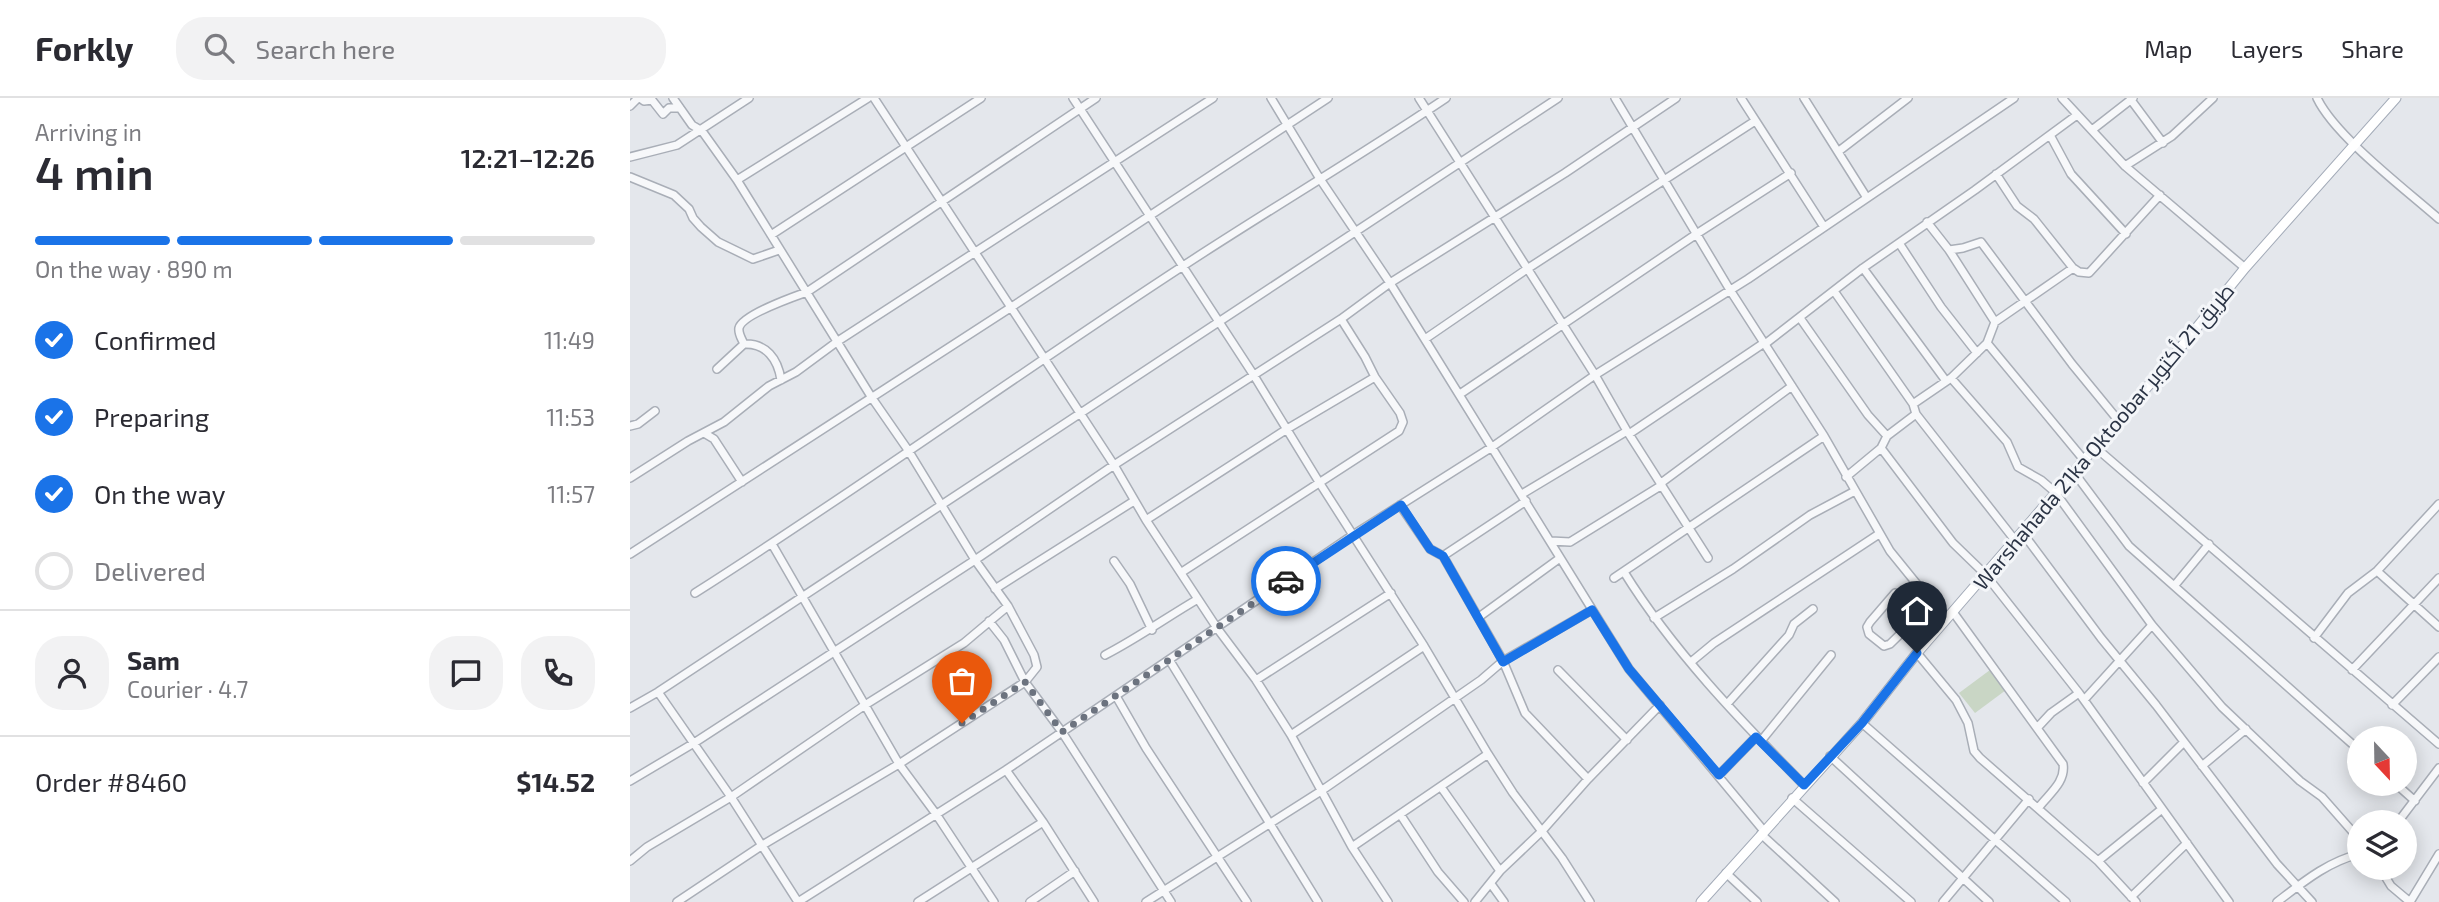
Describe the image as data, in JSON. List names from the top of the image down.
{
  "streets": {
    "main road": ["Warshahada 21ka Oktoobar طريق 21 أكتوبر"]
  },
  "north": "bottom",
  "page": {
    "header": "Forkly",
    "search": "Search here",
    "nav": ["Map", "Layers", "Share"],
    "heading": ["4 min", "Arriving in", "12:21–12:26"],
    "panel": [
      "Sam",
      "Courier · 4.7",
      "Order #8460",
      "$14.52"
    ],
    "bar": "On the way · 890 m",
    "list": [
      ["Confirmed", "11:49"],
      ["Preparing", "11:53"],
      ["On the way", "11:57"],
      "Delivered"
    ]
  }
}
